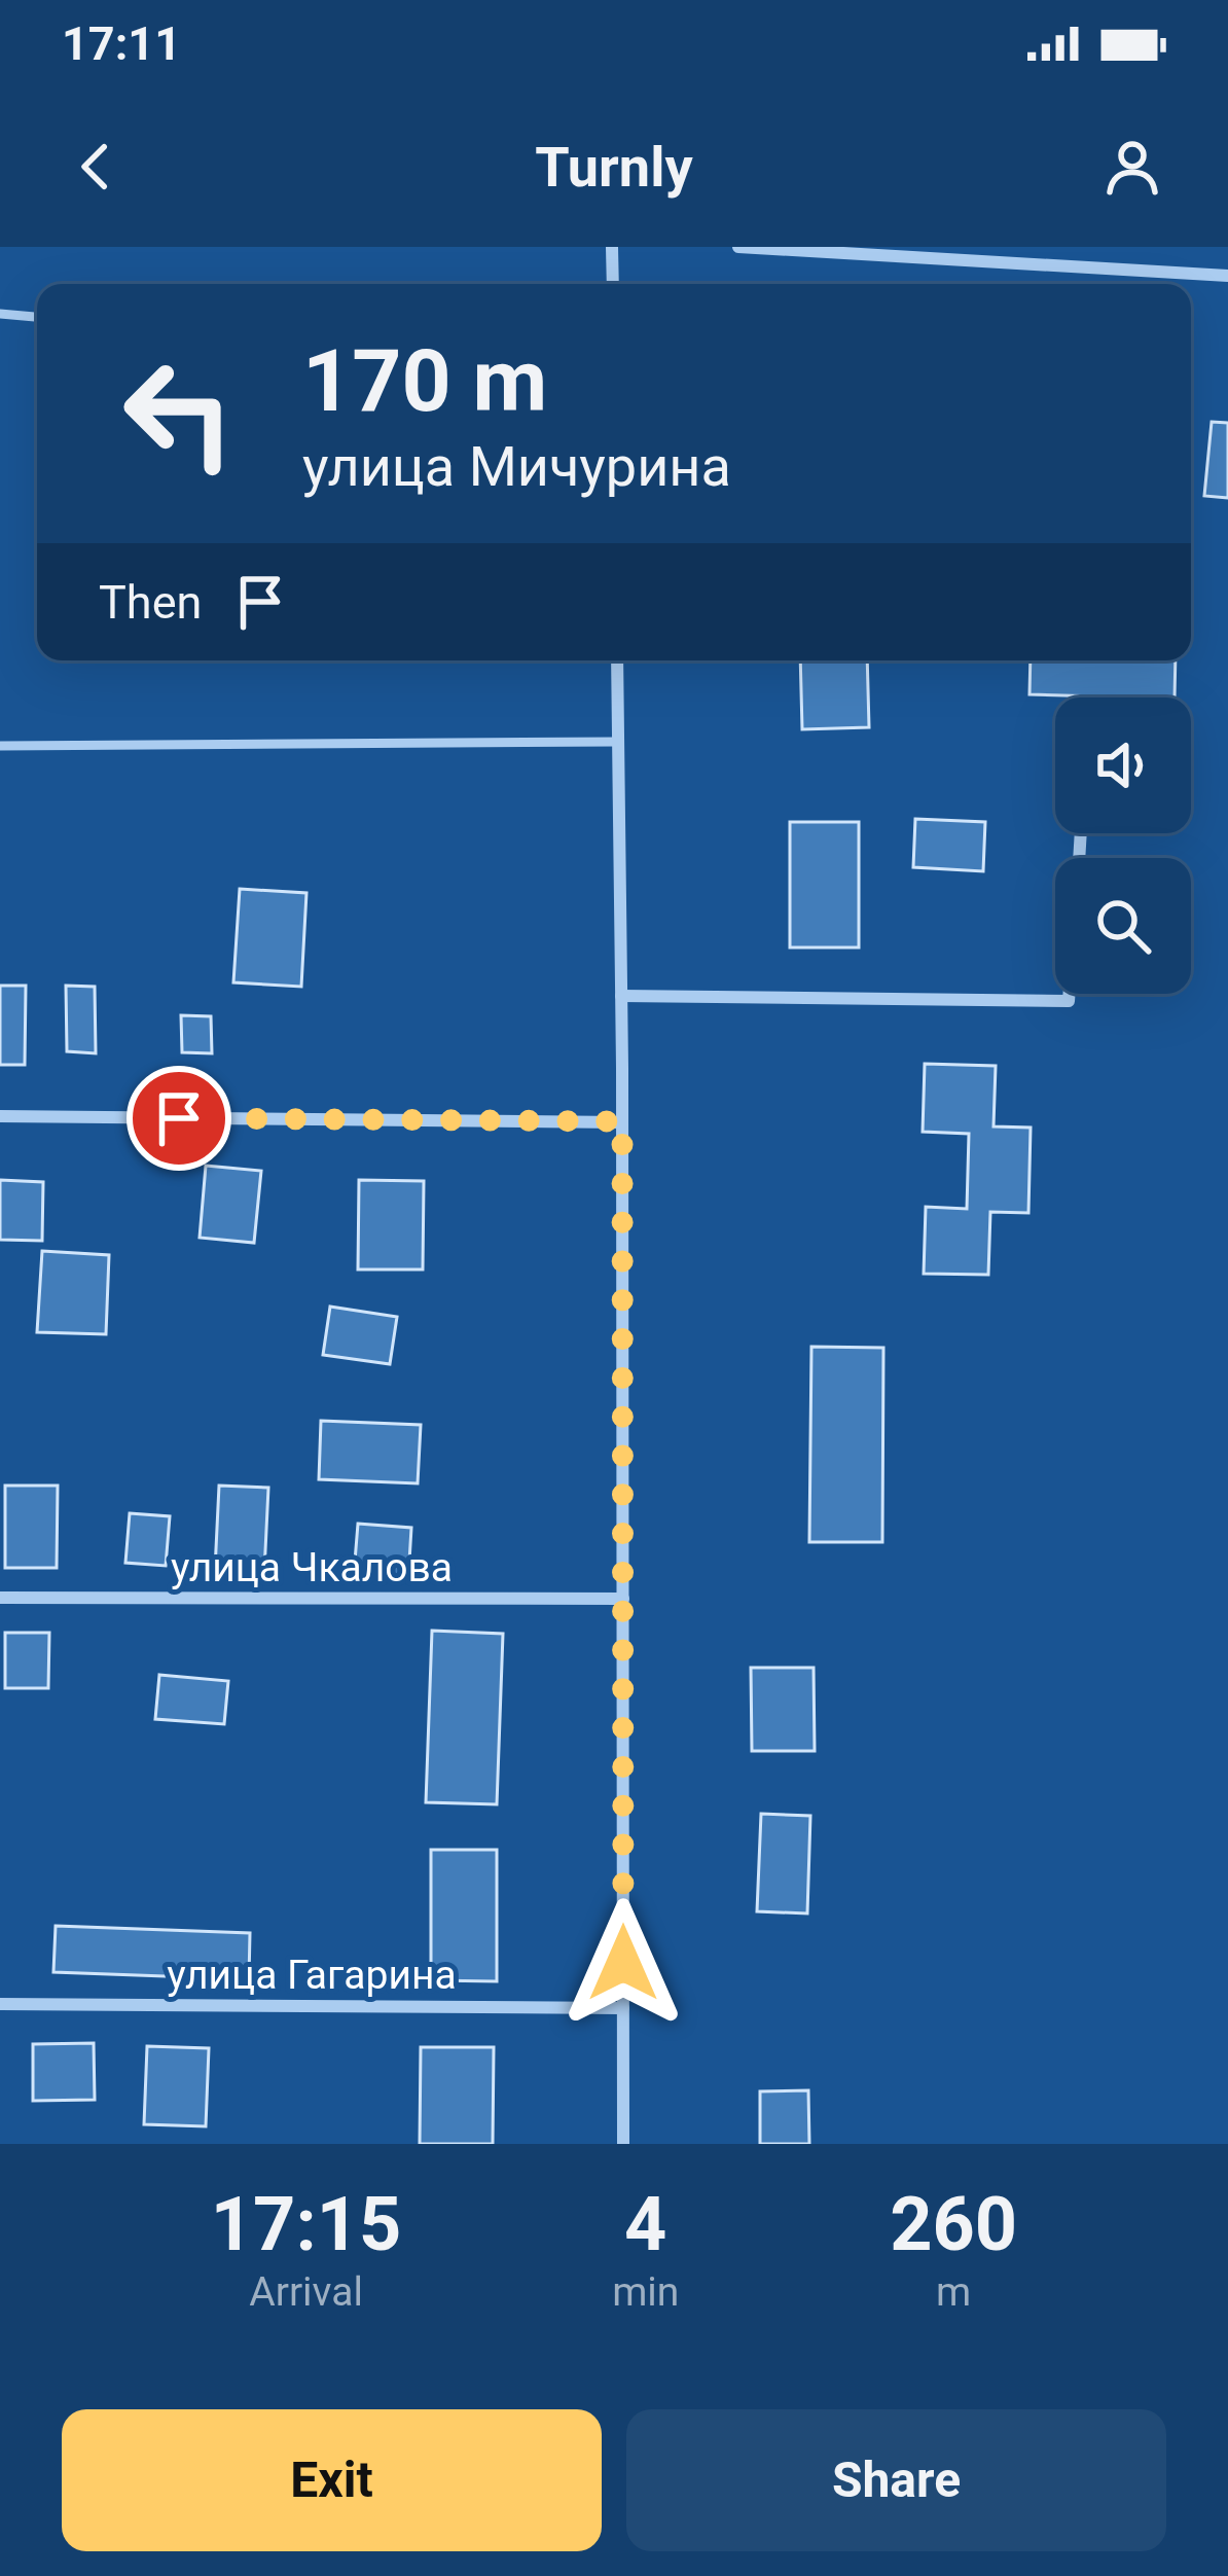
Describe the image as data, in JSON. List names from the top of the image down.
{
  "streets": {
    "street": ["улица Чкалова", "улица Гагарина"]
  },
  "page": {
    "status": "17:11",
    "header": "Turnly",
    "turn": ["170 m", "улица Мичурина"],
    "then": "Then",
    "eta": [
      "17:15",
      "Arrival",
      "4",
      "min",
      "260",
      "m"
    ],
    "buttons": ["Exit", "Share"]
  }
}
